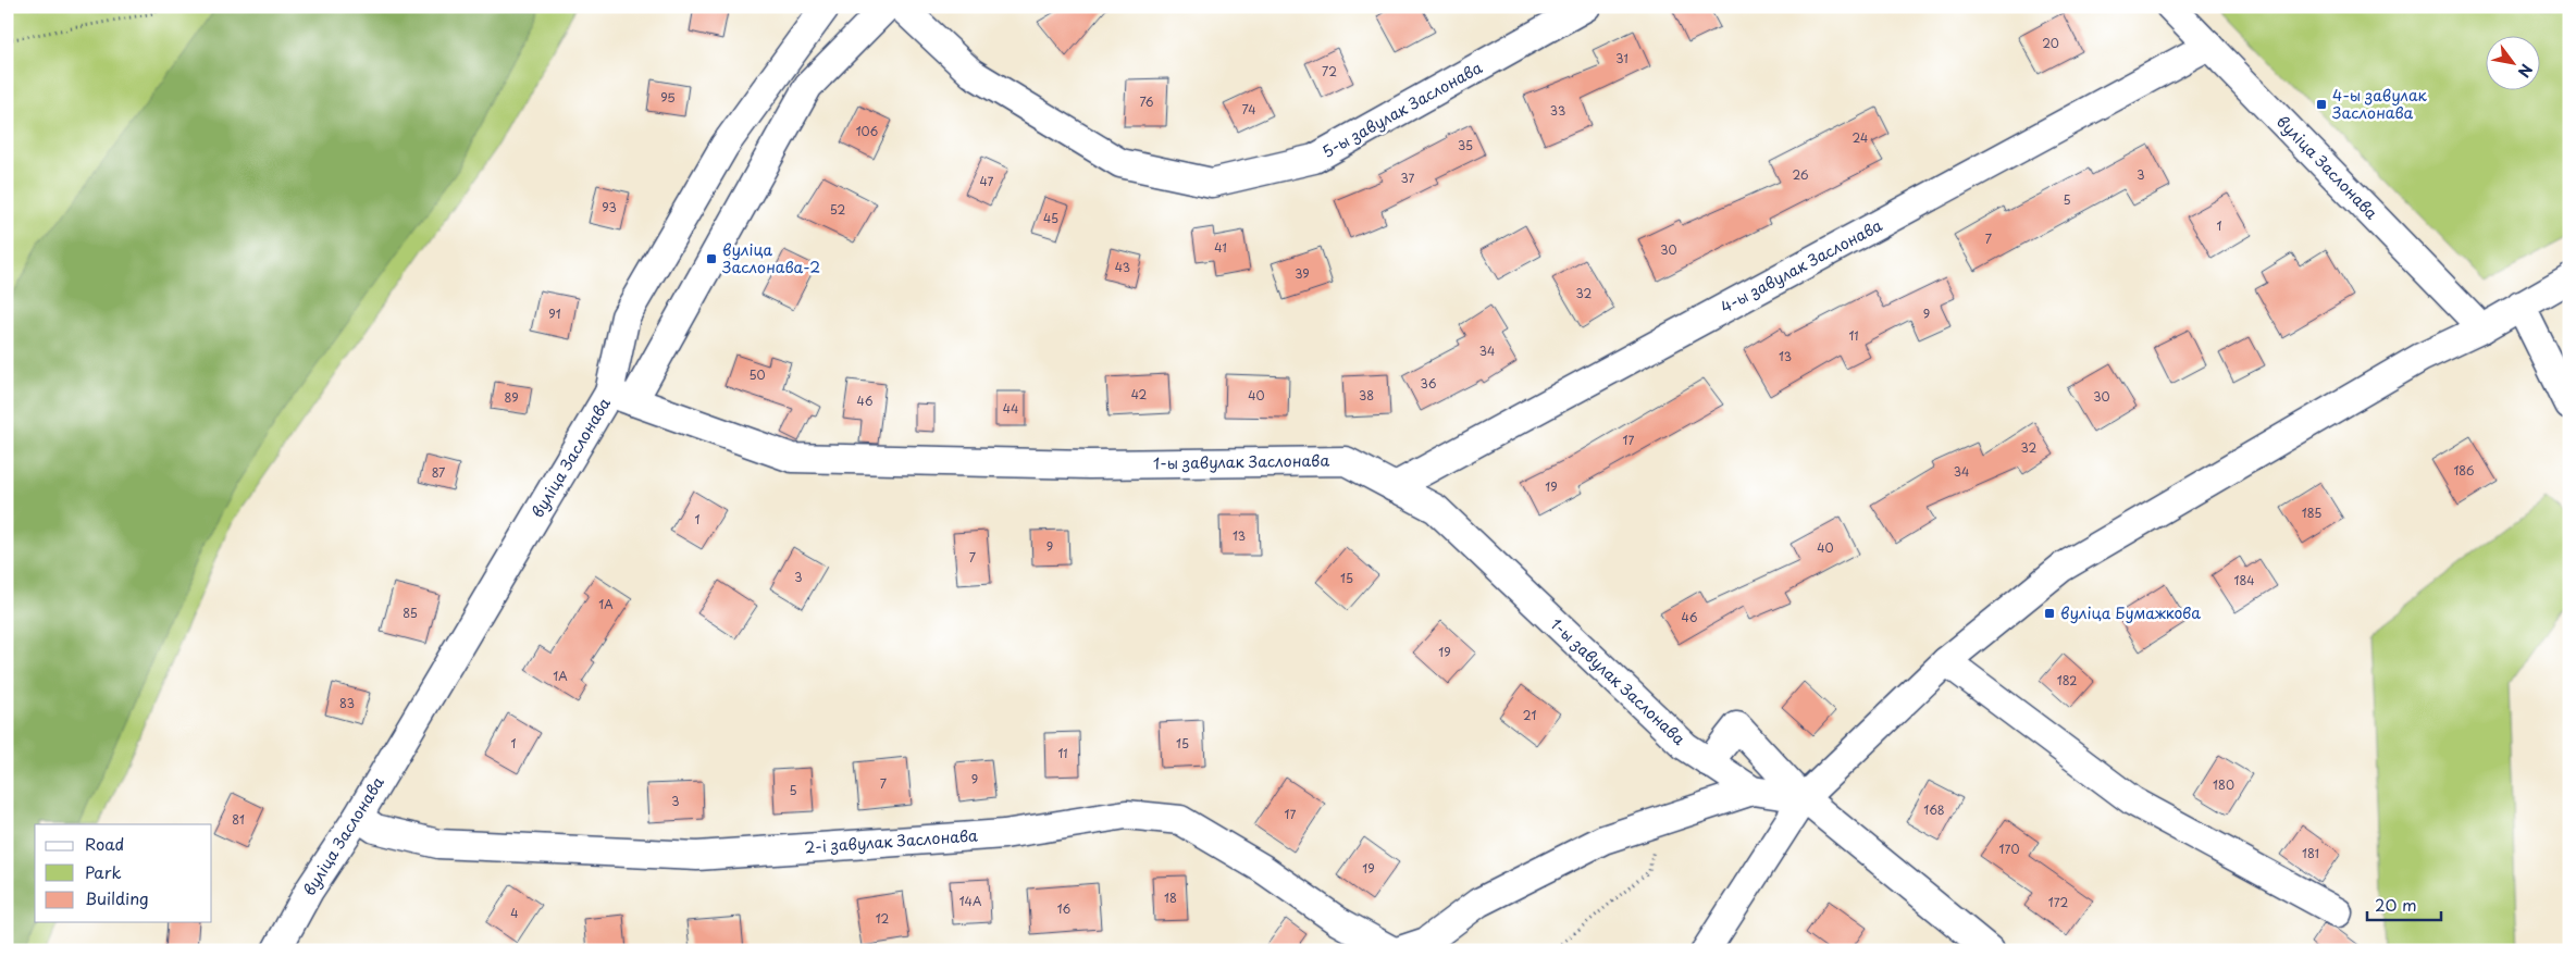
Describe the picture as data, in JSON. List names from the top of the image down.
{
  "streets": {
    "street": [
      "5-ы завулак Заслонава",
      "вуліца Заслонава",
      "4-ы завулак Заслонава",
      "1-ы завулак Заслонава",
      "2-і завулак Заслонава"
    ]
  },
  "crossings": [
    ["вуліца Заслонава", "4-ы завулак Заслонава"],
    ["вуліца Заслонава", "1-ы завулак Заслонава"],
    ["вуліца Заслонава", "2-і завулак Заслонава"],
    ["4-ы завулак Заслонава", "1-ы завулак Заслонава"]
  ],
  "places": {
    "transit": ["4-ы завулак Заслонава", "вуліца Заслонава-2", "вуліца Бумажкова"]
  },
  "house_numbers": [
    "20",
    "31",
    "72",
    "95",
    "76",
    "74",
    "33",
    "106",
    "24",
    "35",
    "26",
    "3",
    "37",
    "47",
    "5",
    "93",
    "52",
    "45",
    "1",
    "7",
    "41",
    "30",
    "43",
    "39",
    "32",
    "91",
    "9",
    "11",
    "34",
    "13",
    "50",
    "36",
    "42",
    "40",
    "38",
    "30",
    "89",
    "46",
    "44",
    "17",
    "32",
    "186",
    "34",
    "87",
    "19",
    "185",
    "1",
    "13",
    "9",
    "40",
    "7",
    "3",
    "15",
    "184",
    "1А",
    "85",
    "46",
    "19",
    "1А",
    "182",
    "83",
    "21",
    "1",
    "15",
    "11",
    "9",
    "7",
    "180",
    "5",
    "3",
    "168",
    "17",
    "81",
    "170",
    "181",
    "19",
    "18",
    "14А",
    "172",
    "16",
    "4",
    "12"
  ],
  "legend": ["Road", "Park", "Building"],
  "scale_bar": "20 m",
  "north": "bottom right"
}
